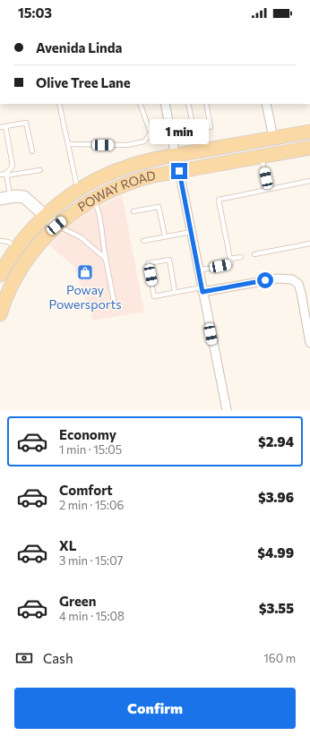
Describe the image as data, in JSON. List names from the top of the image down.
{
  "streets": {
    "main road": ["POWAY ROAD"]
  },
  "places": {
    "shop": ["Poway Powersports"]
  },
  "page": {
    "status": "15:03",
    "banner": ["Avenida Linda", "Olive Tree Lane"],
    "bubble": "1 min",
    "list": [
      {
        "name": "Economy",
        "note": "1 min · 15:05",
        "value": "$2.94"
      },
      {
        "name": "Comfort",
        "note": "2 min · 15:06",
        "value": "$3.96"
      },
      {
        "name": "XL",
        "note": "3 min · 15:07",
        "value": "$4.99"
      },
      {
        "name": "Green",
        "note": "4 min · 15:08",
        "value": "$3.55"
      }
    ],
    "pay": ["Cash", "160 m"],
    "buttons": "Confirm"
  }
}
